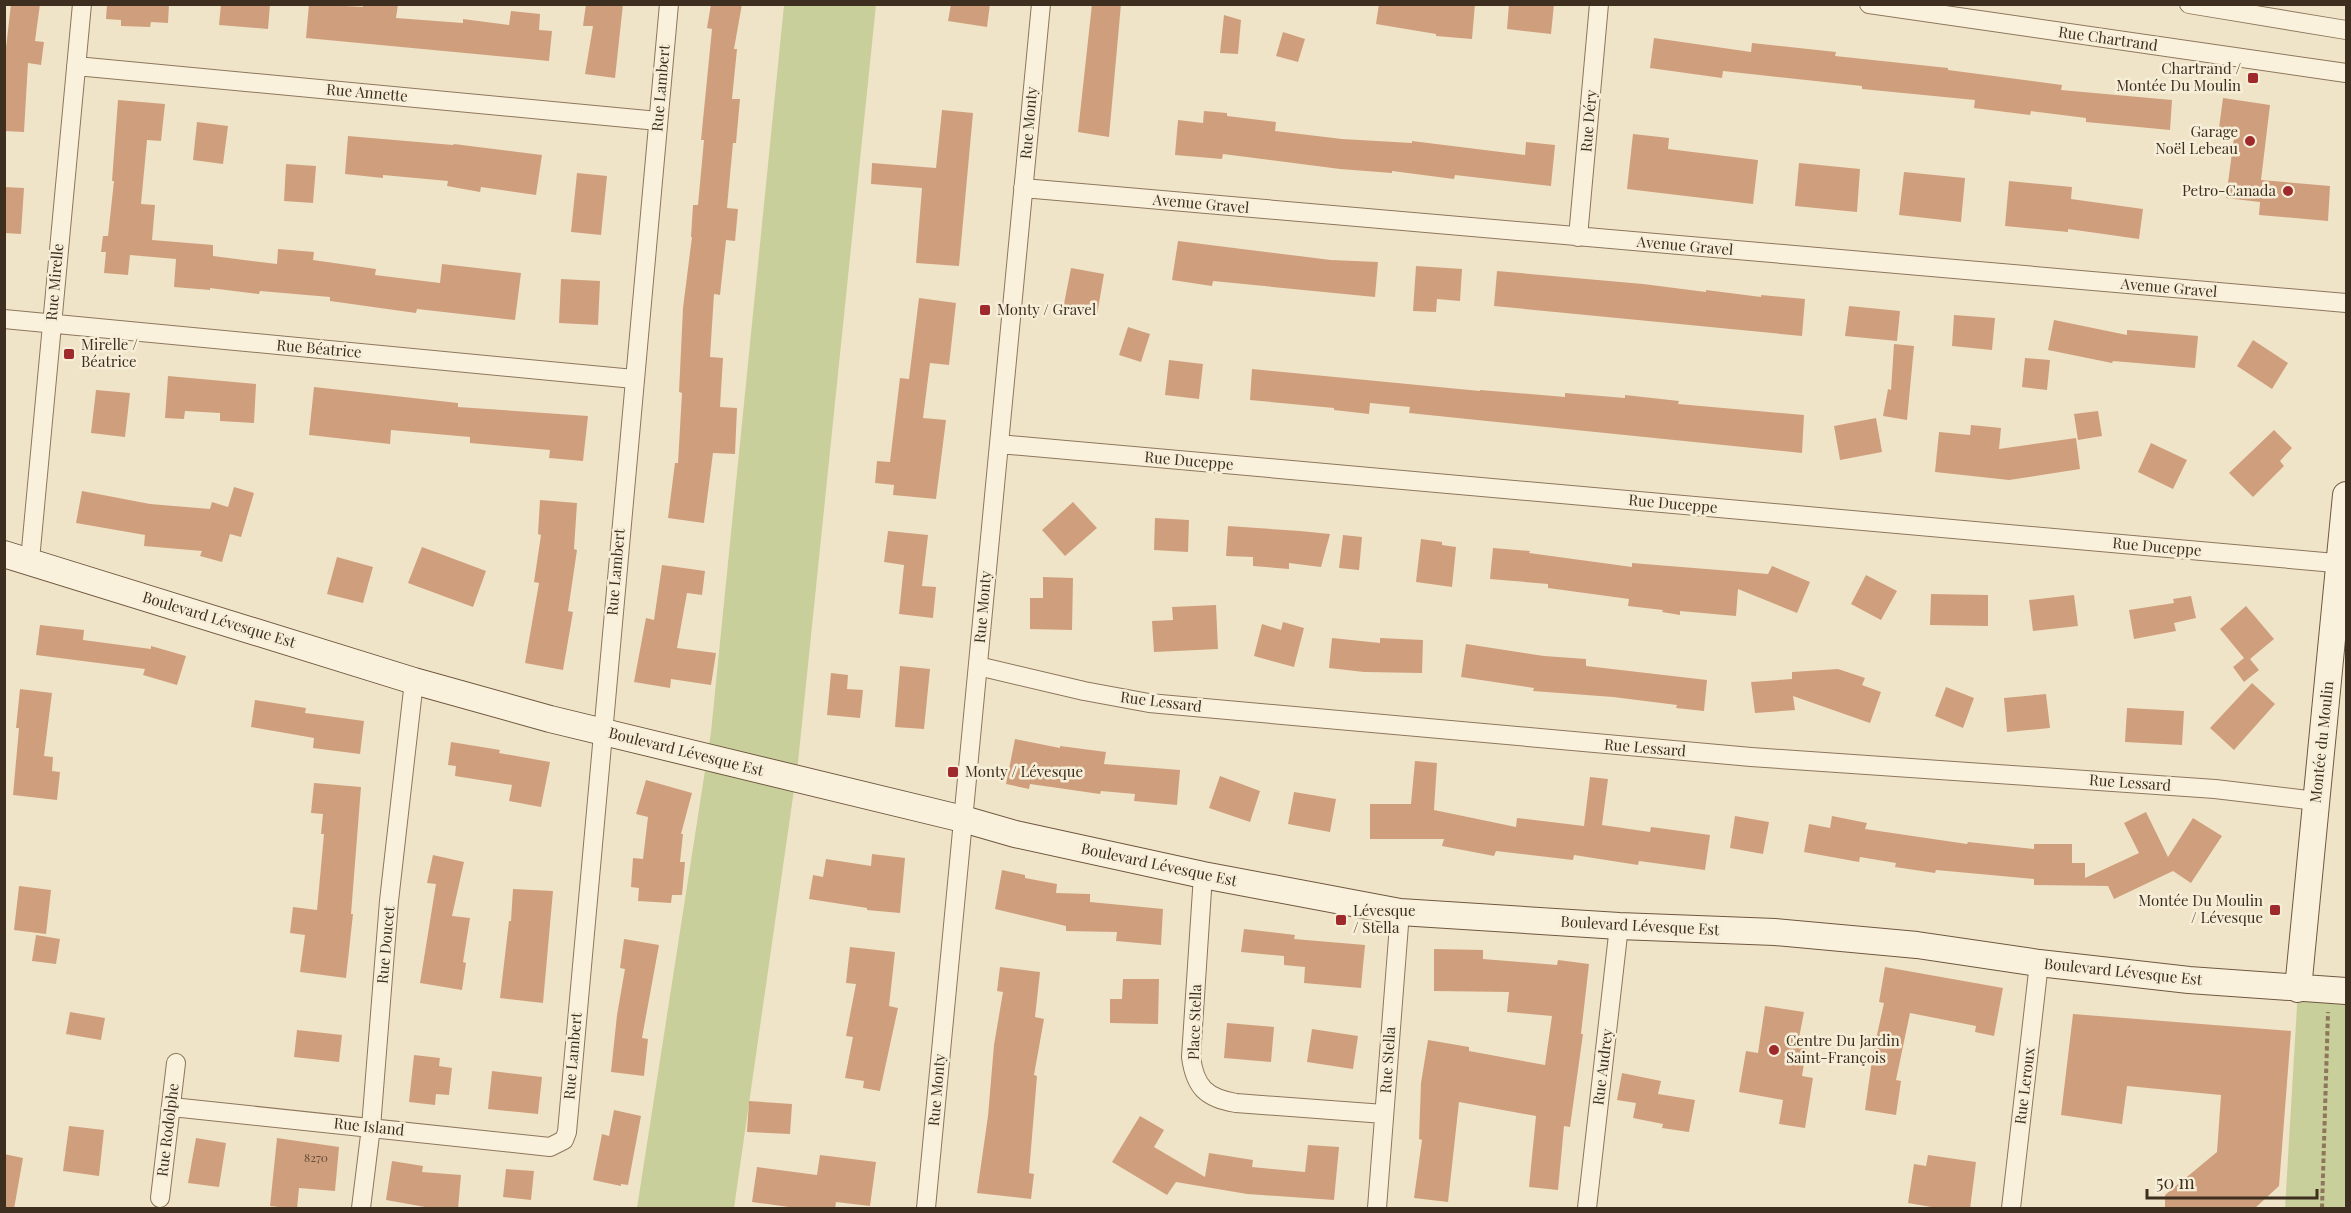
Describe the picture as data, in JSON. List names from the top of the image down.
{
  "streets": {
    "street": [
      "Rue Chartrand",
      "Rue Lambert",
      "Rue Annette",
      "Rue Déry",
      "Rue Monty",
      "Avenue Gravel",
      "Rue Mirelle",
      "Rue Béatrice",
      "Rue Duceppe",
      "Boulevard Lévesque Est",
      "Rue Lessard",
      "Montée du Moulin",
      "Rue Doucet",
      "Place Stella",
      "Rue Stella",
      "Rue Audrey",
      "Rue Leroux",
      "Rue Island",
      "Rue Rodolphe"
    ]
  },
  "crossings": [
    ["Rue Lambert", "Rue Annette"],
    ["Rue Lambert", "Rue Béatrice"],
    ["Rue Lambert", "Boulevard Lévesque Est"],
    ["Rue Lambert", "Rue Island"],
    ["Rue Annette", "Rue Mirelle"],
    ["Rue Déry", "Avenue Gravel"],
    ["Rue Monty", "Avenue Gravel"],
    ["Rue Monty", "Rue Duceppe"],
    ["Rue Monty", "Boulevard Lévesque Est"],
    ["Rue Monty", "Rue Lessard"],
    ["Rue Mirelle", "Rue Béatrice"],
    ["Rue Mirelle", "Boulevard Lévesque Est"],
    ["Rue Duceppe", "Montée du Moulin"],
    ["Boulevard Lévesque Est", "Montée du Moulin"],
    ["Boulevard Lévesque Est", "Rue Doucet"],
    ["Boulevard Lévesque Est", "Place Stella"],
    ["Boulevard Lévesque Est", "Rue Stella"],
    ["Boulevard Lévesque Est", "Rue Audrey"],
    ["Boulevard Lévesque Est", "Rue Leroux"],
    ["Rue Lessard", "Montée du Moulin"],
    ["Rue Doucet", "Rue Island"],
    ["Place Stella", "Rue Stella"],
    ["Rue Island", "Rue Rodolphe"]
  ],
  "places": {
    "transit": [
      "Chartrand / Montée Du Moulin",
      "Monty / Gravel",
      "Mirelle / Béatrice",
      "Monty / Lévesque",
      "Montée Du Moulin / Lévesque",
      "Lévesque / Stella"
    ],
    "other": ["Garage Noël Lebeau", "Petro-Canada", "Centre Du Jardin Saint-François"]
  },
  "house_numbers": ["8270"],
  "scale_bar": "50 m"
}
